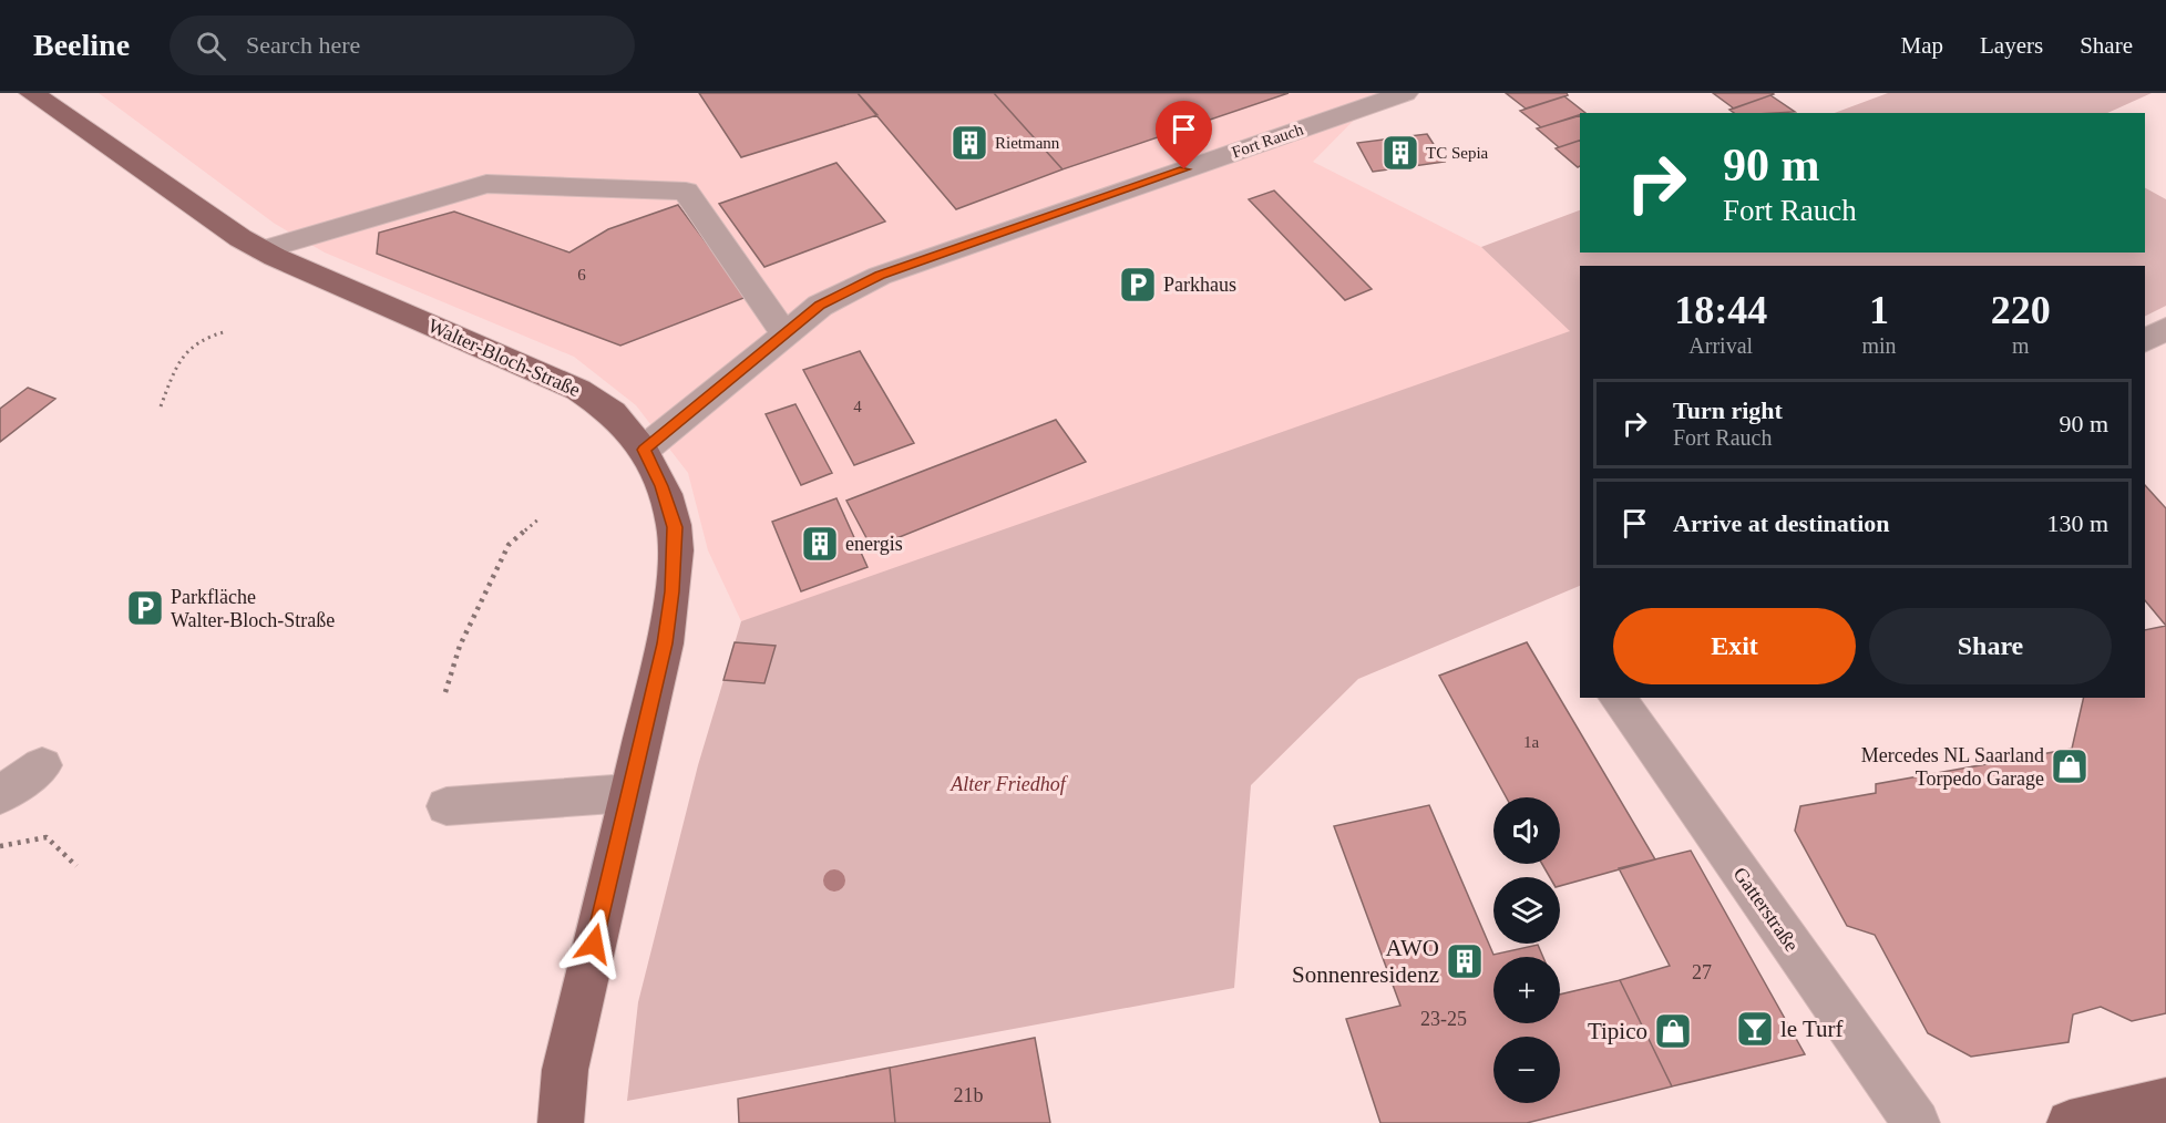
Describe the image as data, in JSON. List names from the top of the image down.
{
  "streets": {
    "main road": ["Walter-Bloch-Straße"],
    "street": ["Fort Rauch", "Gatterstraße"]
  },
  "crossings": [
    ["Fort Rauch", "Walter-Bloch-Straße"]
  ],
  "parks": ["Alter Friedhof"],
  "places": {
    "building": [
      "Rietmann",
      "TC Sepia",
      "energis",
      "AWO Sonnenresidenz"
    ],
    "parking": ["Parkhaus", "Parkfläche Walter-Bloch-Straße"],
    "shop": ["Mercedes NL Saarland Torpedo Garage", "Tipico"],
    "bar": ["le Turf"]
  },
  "house_numbers": [
    "6",
    "4",
    "1a",
    "27",
    "23-25",
    "21b"
  ],
  "page": {
    "header": "Beeline",
    "search": "Search here",
    "nav": ["Map", "Layers", "Share"],
    "turn": ["90 m", "Fort Rauch"],
    "eta": [
      "18:44",
      "Arrival",
      "1",
      "min",
      "220",
      "m"
    ],
    "list": [
      {
        "name": "Turn right",
        "note": "Fort Rauch",
        "value": "90 m"
      },
      {
        "name": "Arrive at destination",
        "value": "130 m"
      }
    ],
    "buttons": ["Exit", "Share"],
    "map_buttons": ["+", "−"]
  }
}
